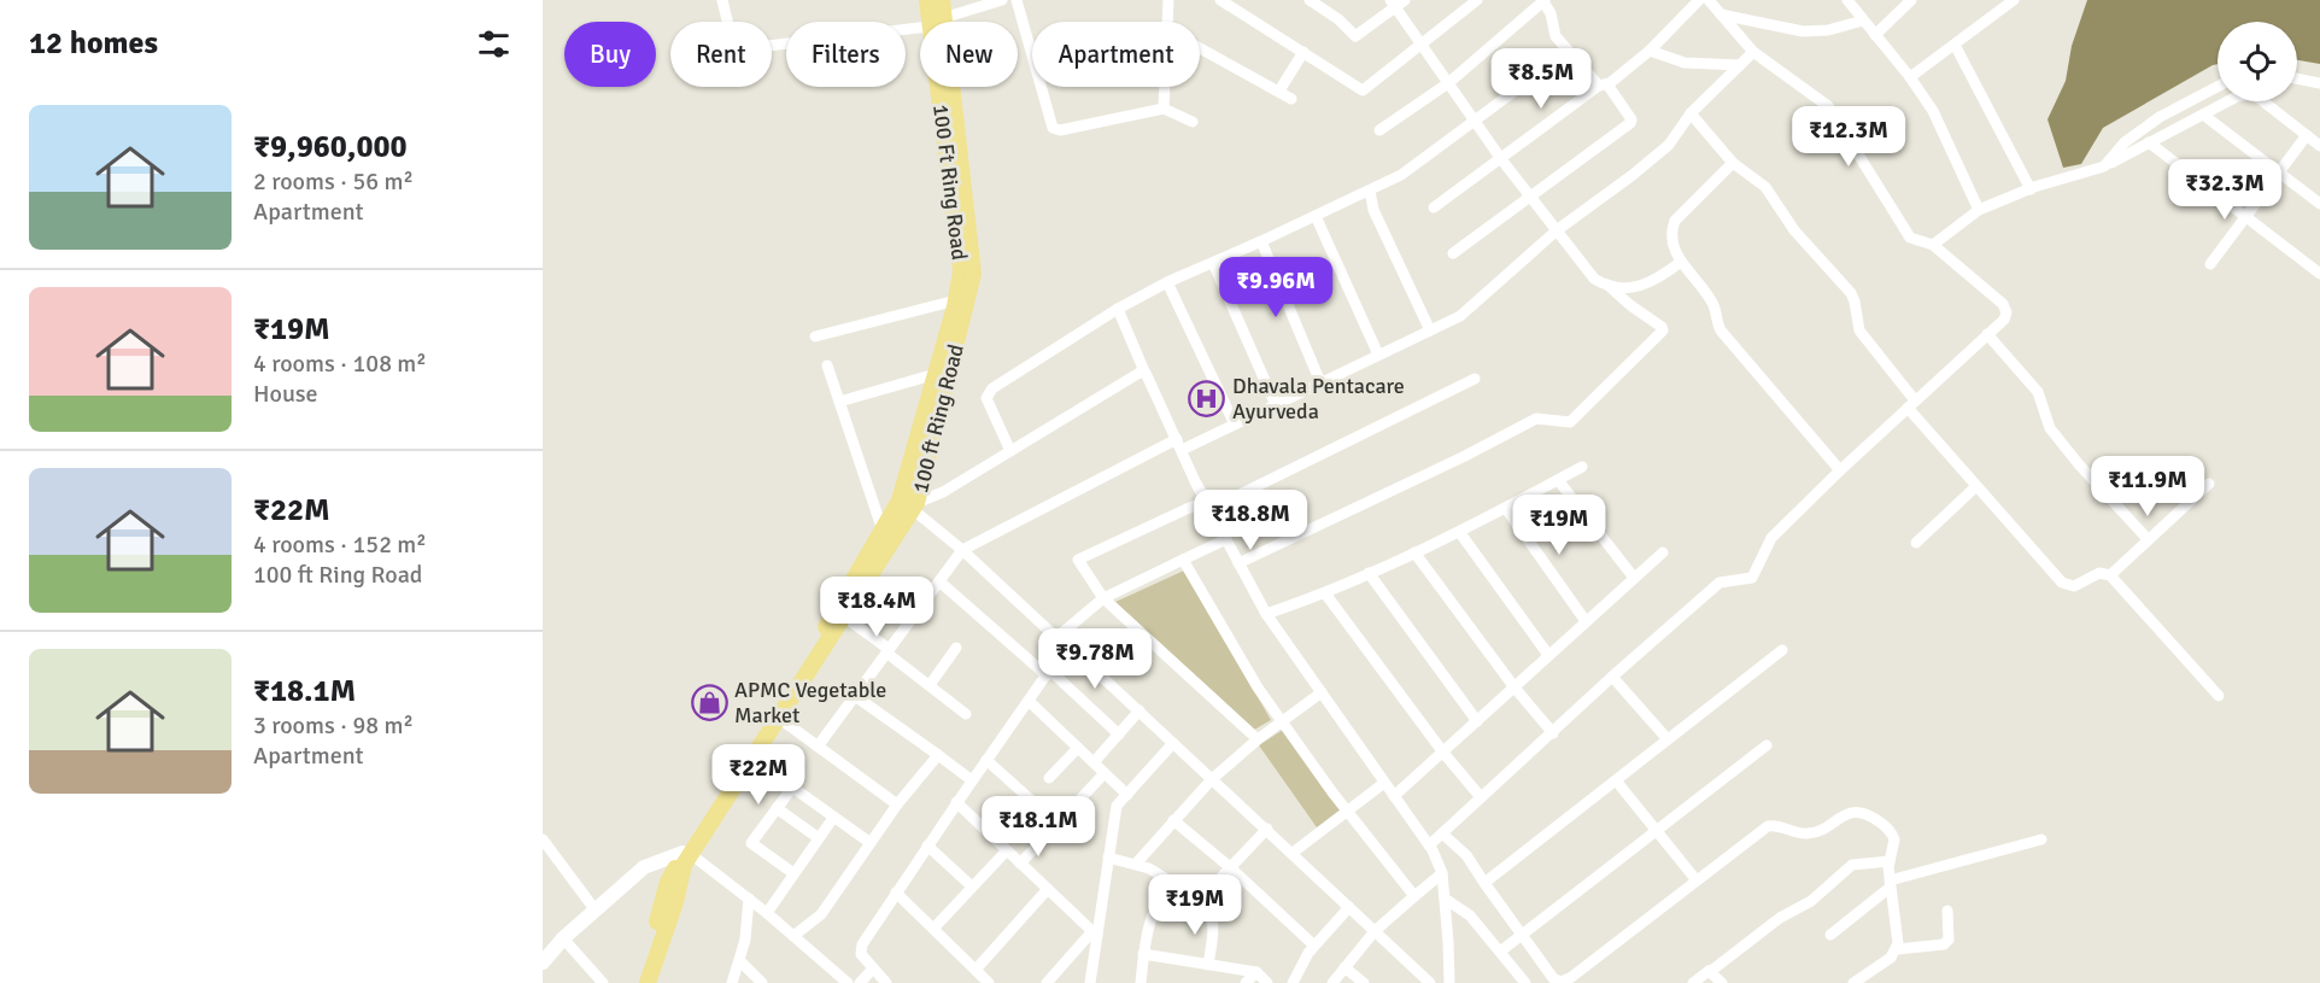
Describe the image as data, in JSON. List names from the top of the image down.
{
  "streets": {
    "main road": ["100 Ft Ring Road", "100 ft Ring Road"]
  },
  "crossings": [
    ["100 Ft Ring Road", "100 ft Ring Road"]
  ],
  "places": {
    "hospital": ["Dhavala Pentacare Ayurveda"],
    "shop": ["APMC Vegetable Market"]
  },
  "page": {
    "heading": "12 homes",
    "chip": [
      "Buy",
      "Rent",
      "Filters",
      "New",
      "Apartment"
    ],
    "price": [
      "₹8.5M",
      "₹12.3M",
      "₹32.3M",
      "₹9.96M",
      "₹11.9M",
      "₹18.8M",
      "₹19M",
      "₹18.4M",
      "₹9.78M",
      "₹22M",
      "₹18.1M",
      "₹19M"
    ],
    "list": [
      {
        "name": "₹9,960,000",
        "note": "2 rooms · 56 m² · Apartment"
      },
      {
        "name": "₹19M",
        "note": "4 rooms · 108 m² · House"
      },
      {
        "name": "₹22M",
        "note": "4 rooms · 152 m² · 100 ft Ring Road"
      },
      {
        "name": "₹18.1M",
        "note": "3 rooms · 98 m² · Apartment"
      }
    ]
  }
}
